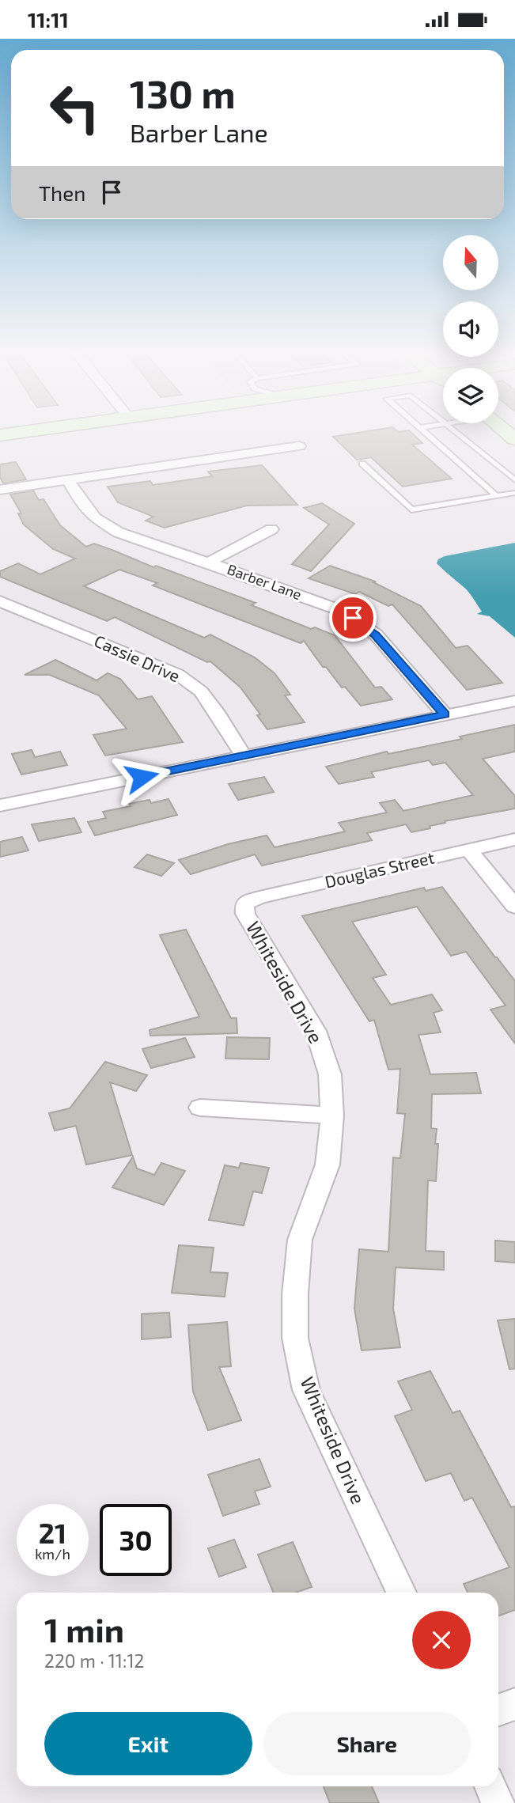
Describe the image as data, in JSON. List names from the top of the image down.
{
  "streets": {
    "street": [
      "Barber Lane",
      "Cassie Drive",
      "Douglas Street",
      "Whiteside Drive"
    ]
  },
  "crossings": [
    ["Douglas Street", "Whiteside Drive"]
  ],
  "north": "top",
  "page": {
    "status": "11:11",
    "turn": ["130 m", "Barber Lane"],
    "then": "Then",
    "speed": "21 km/h",
    "limit": "30",
    "heading": ["1 min", "220 m · 11:12"],
    "buttons": ["Exit", "Share"]
  }
}
